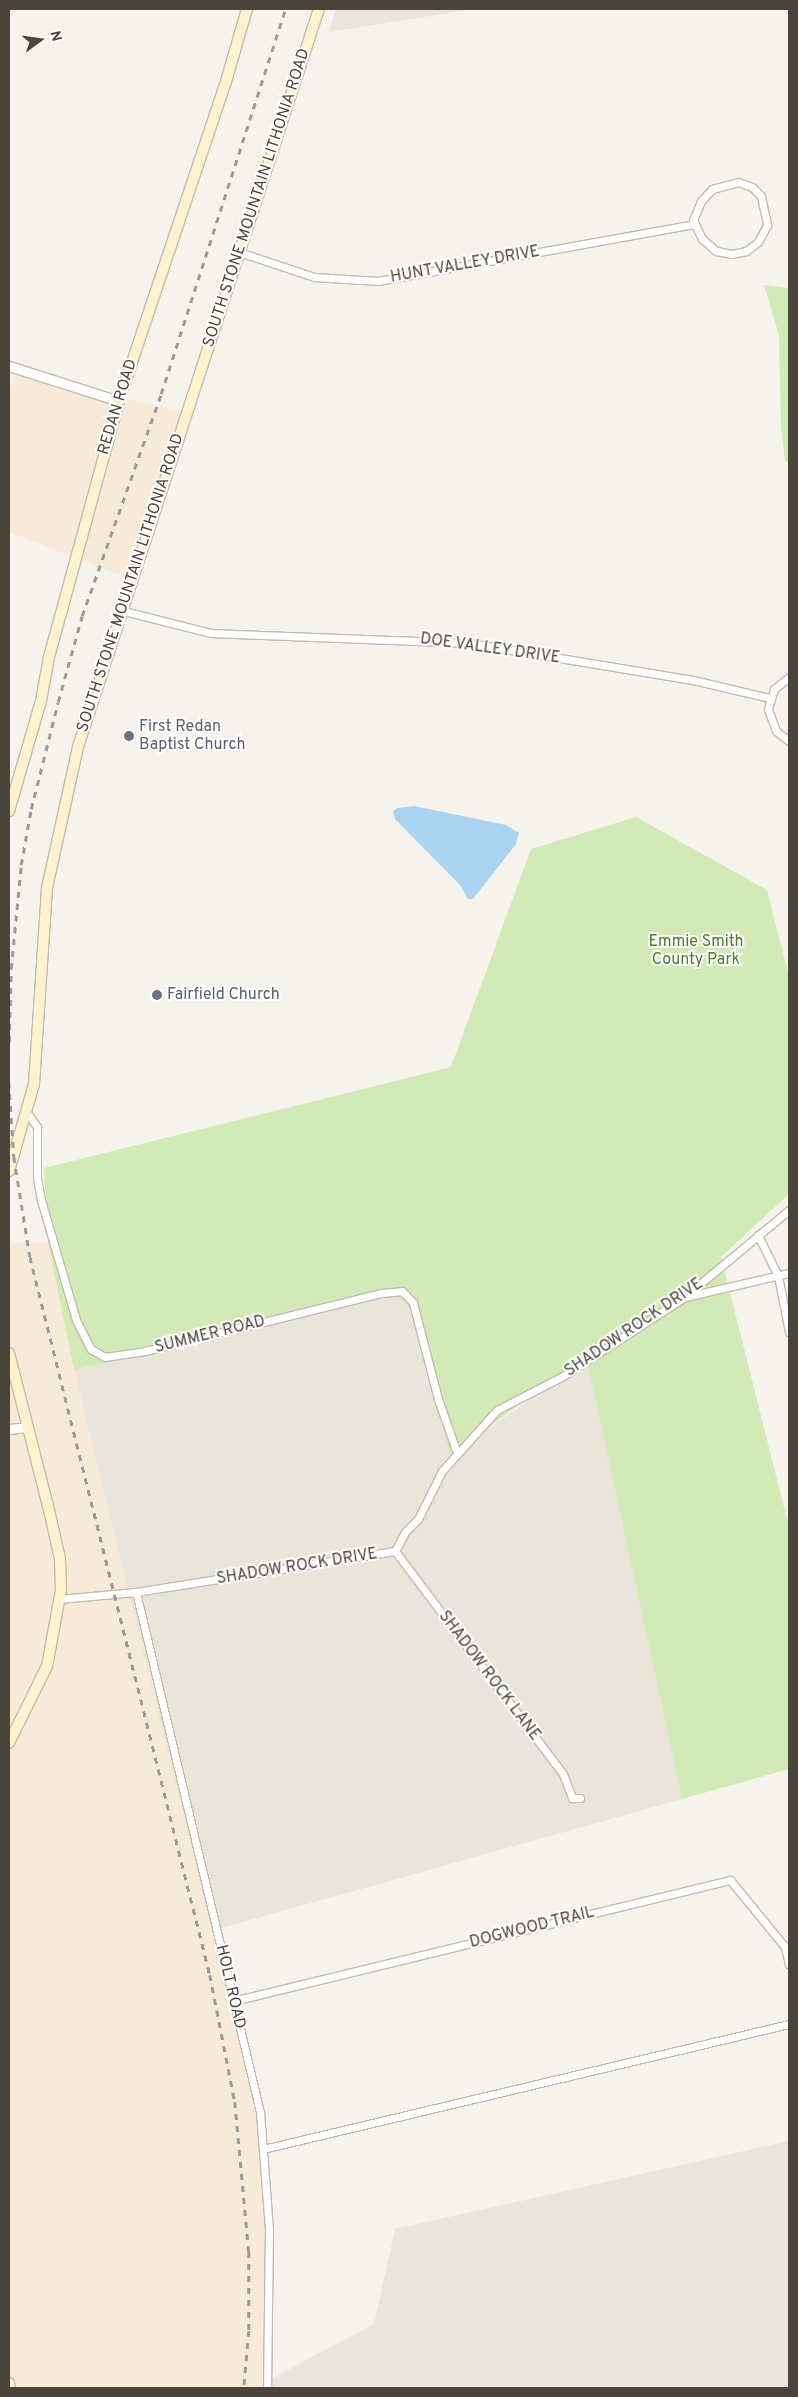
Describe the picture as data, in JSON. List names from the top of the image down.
{
  "streets": {
    "main road": ["SOUTH STONE MOUNTAIN LITHONIA ROAD", "REDAN ROAD"],
    "street": [
      "HUNT VALLEY DRIVE",
      "DOE VALLEY DRIVE",
      "SHADOW ROCK DRIVE",
      "SUMMER ROAD",
      "SHADOW ROCK LANE",
      "DOGWOOD TRAIL",
      "HOLT ROAD"
    ]
  },
  "crossings": [
    ["SOUTH STONE MOUNTAIN LITHONIA ROAD", "HUNT VALLEY DRIVE"],
    ["SOUTH STONE MOUNTAIN LITHONIA ROAD", "DOE VALLEY DRIVE"],
    ["SOUTH STONE MOUNTAIN LITHONIA ROAD", "SUMMER ROAD"],
    ["SHADOW ROCK DRIVE", "SUMMER ROAD"],
    ["SHADOW ROCK DRIVE", "SHADOW ROCK LANE"],
    ["SHADOW ROCK DRIVE", "HOLT ROAD"],
    ["DOGWOOD TRAIL", "HOLT ROAD"]
  ],
  "parks": ["Emmie Smith County Park"],
  "places": ["First Redan Baptist Church", "Fairfield Church"],
  "north": "right"
}
